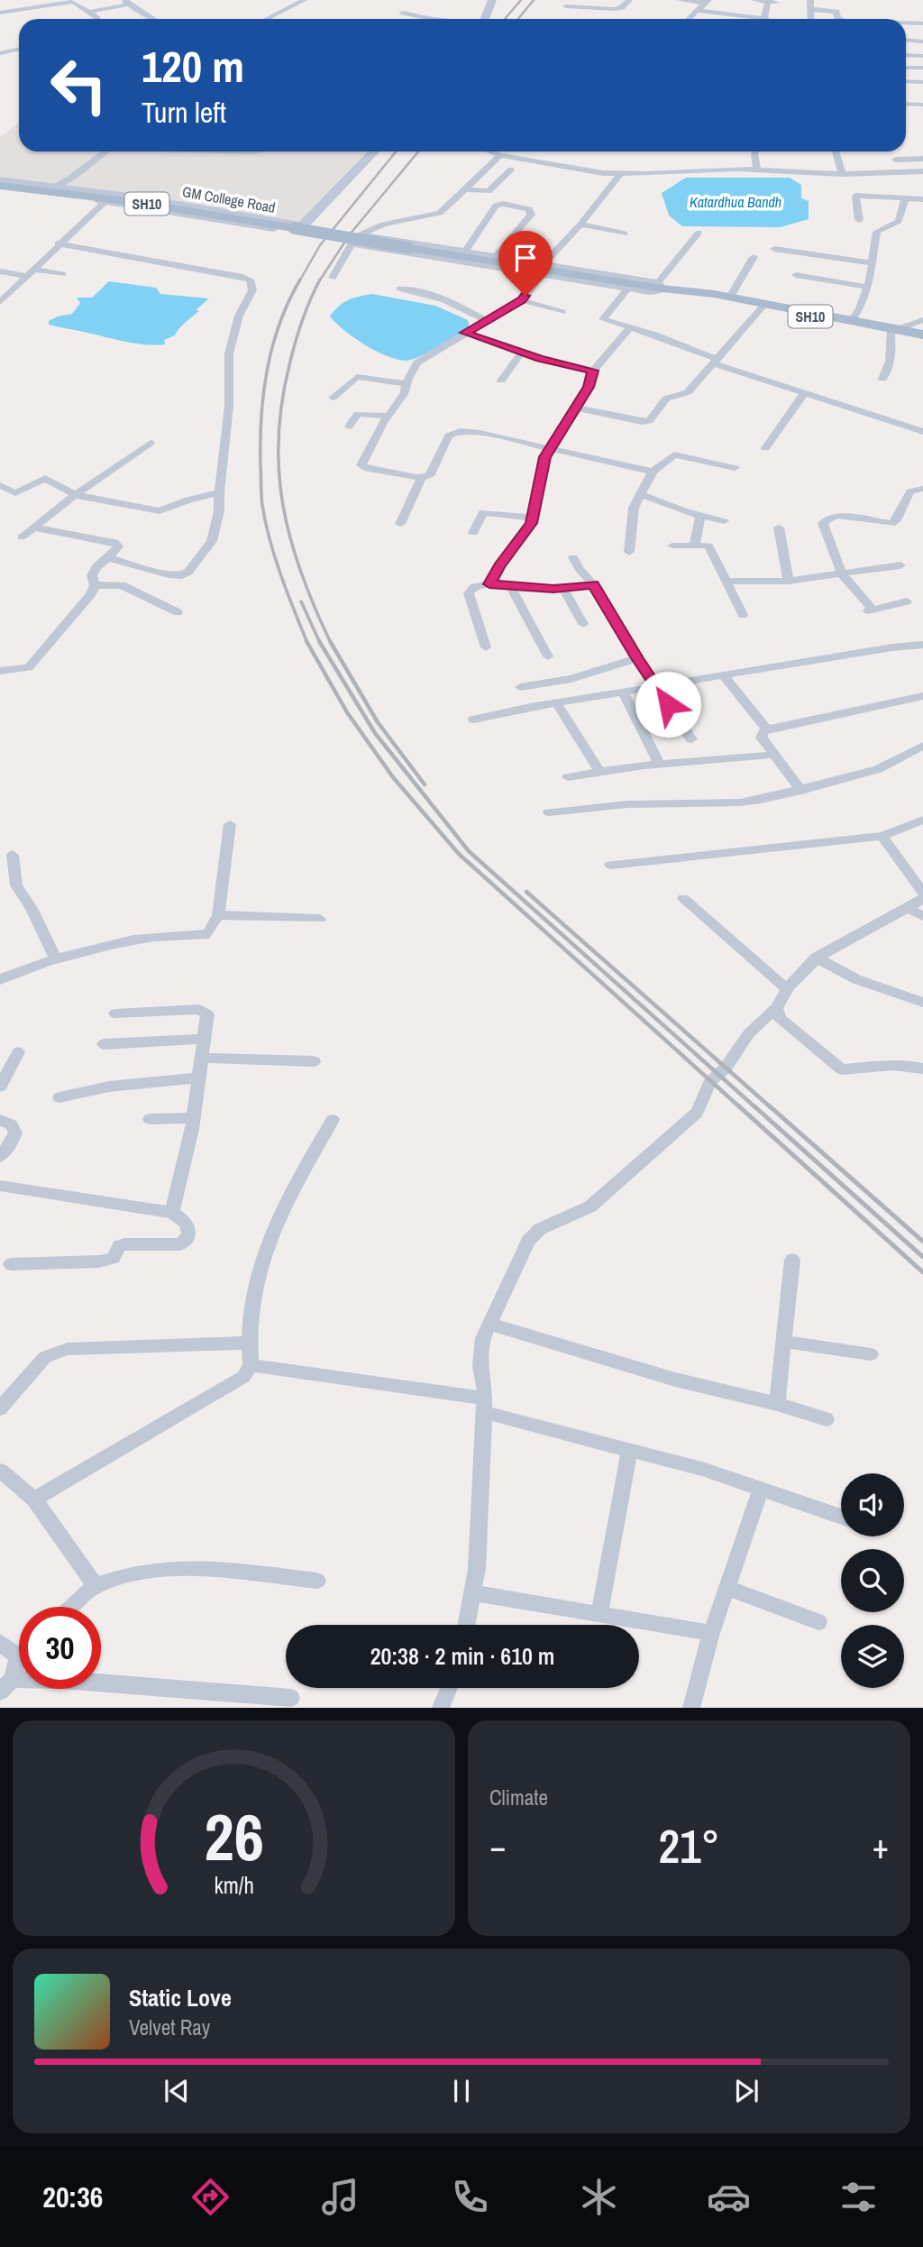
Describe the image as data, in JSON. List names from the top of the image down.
{
  "streets": {
    "main road": ["SH10"],
    "street": ["GM College Road"]
  },
  "water": ["Katardhua Bandh"],
  "page": {
    "turn": ["120 m", "Turn left"],
    "limit": "30",
    "trip": "20:38 · 2 min · 610 m",
    "tile": "Climate",
    "heat": ["−", "21°", "+"],
    "song": ["Static Love", "Velvet Ray"],
    "tabs": "20:36",
    "gauge": ["26", "km/h"]
  }
}
